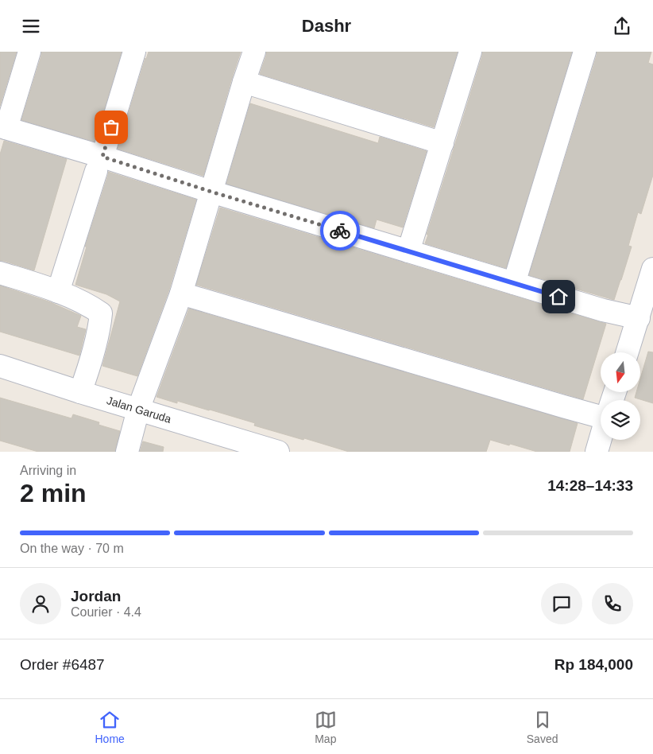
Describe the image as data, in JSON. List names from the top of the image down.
{
  "streets": {
    "street": ["Jalan Garuda"]
  },
  "north": "bottom",
  "page": {
    "header": "Dashr",
    "heading": ["2 min", "Arriving in", "14:28–14:33"],
    "panel": [
      "Jordan",
      "Courier · 4.4",
      "Order #6487",
      "Rp 184,000"
    ],
    "bar": "On the way · 70 m",
    "tabs": ["Home", "Map", "Saved"]
  }
}
